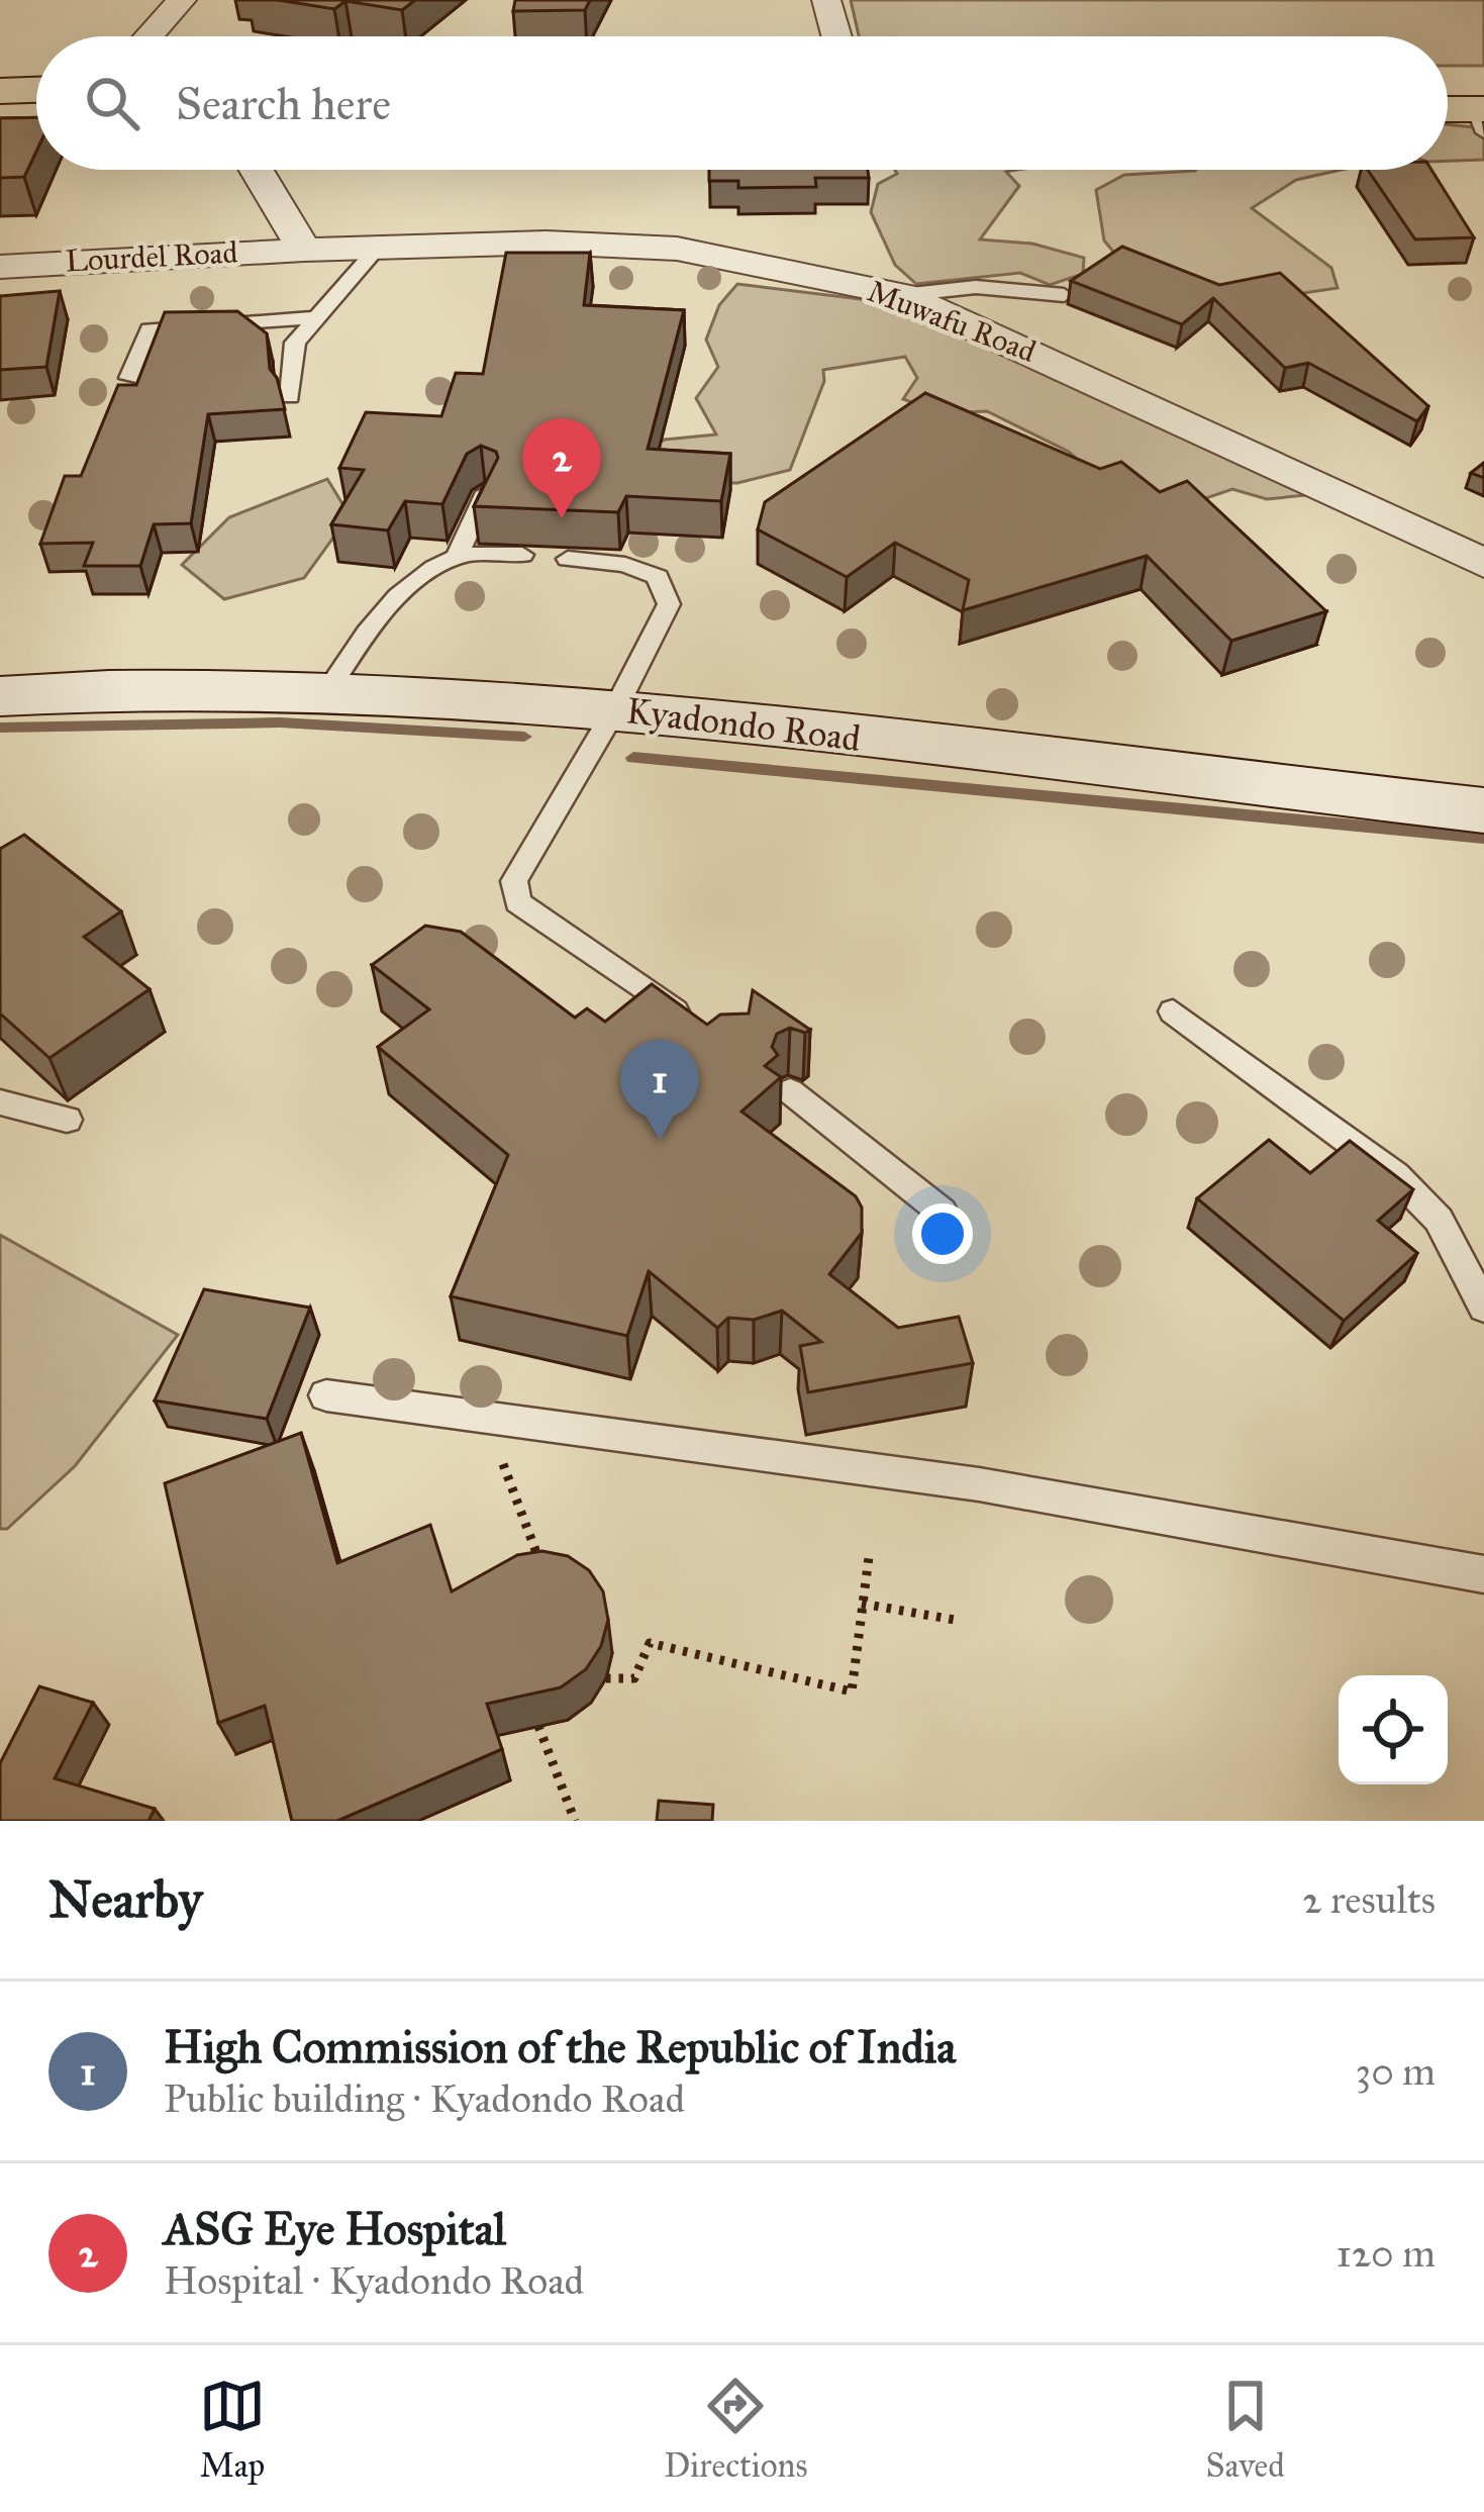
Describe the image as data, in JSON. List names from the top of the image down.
{
  "streets": {
    "main road": ["Kyadondo Road"],
    "street": ["Lourdel Road", "Muwafu Road"]
  },
  "crossings": [
    ["Lourdel Road", "Muwafu Road"]
  ],
  "page": {
    "search": "Search here",
    "pins": ["2", "1"],
    "heading": ["Nearby", "2 results"],
    "list": [
      {
        "mark": "1",
        "name": "High Commission of the Republic of India",
        "note": "Public building · Kyadondo Road",
        "value": "30 m"
      },
      {
        "mark": "2",
        "name": "ASG Eye Hospital",
        "note": "Hospital · Kyadondo Road",
        "value": "120 m"
      }
    ],
    "nav": ["Map", "Directions", "Saved"]
  }
}
